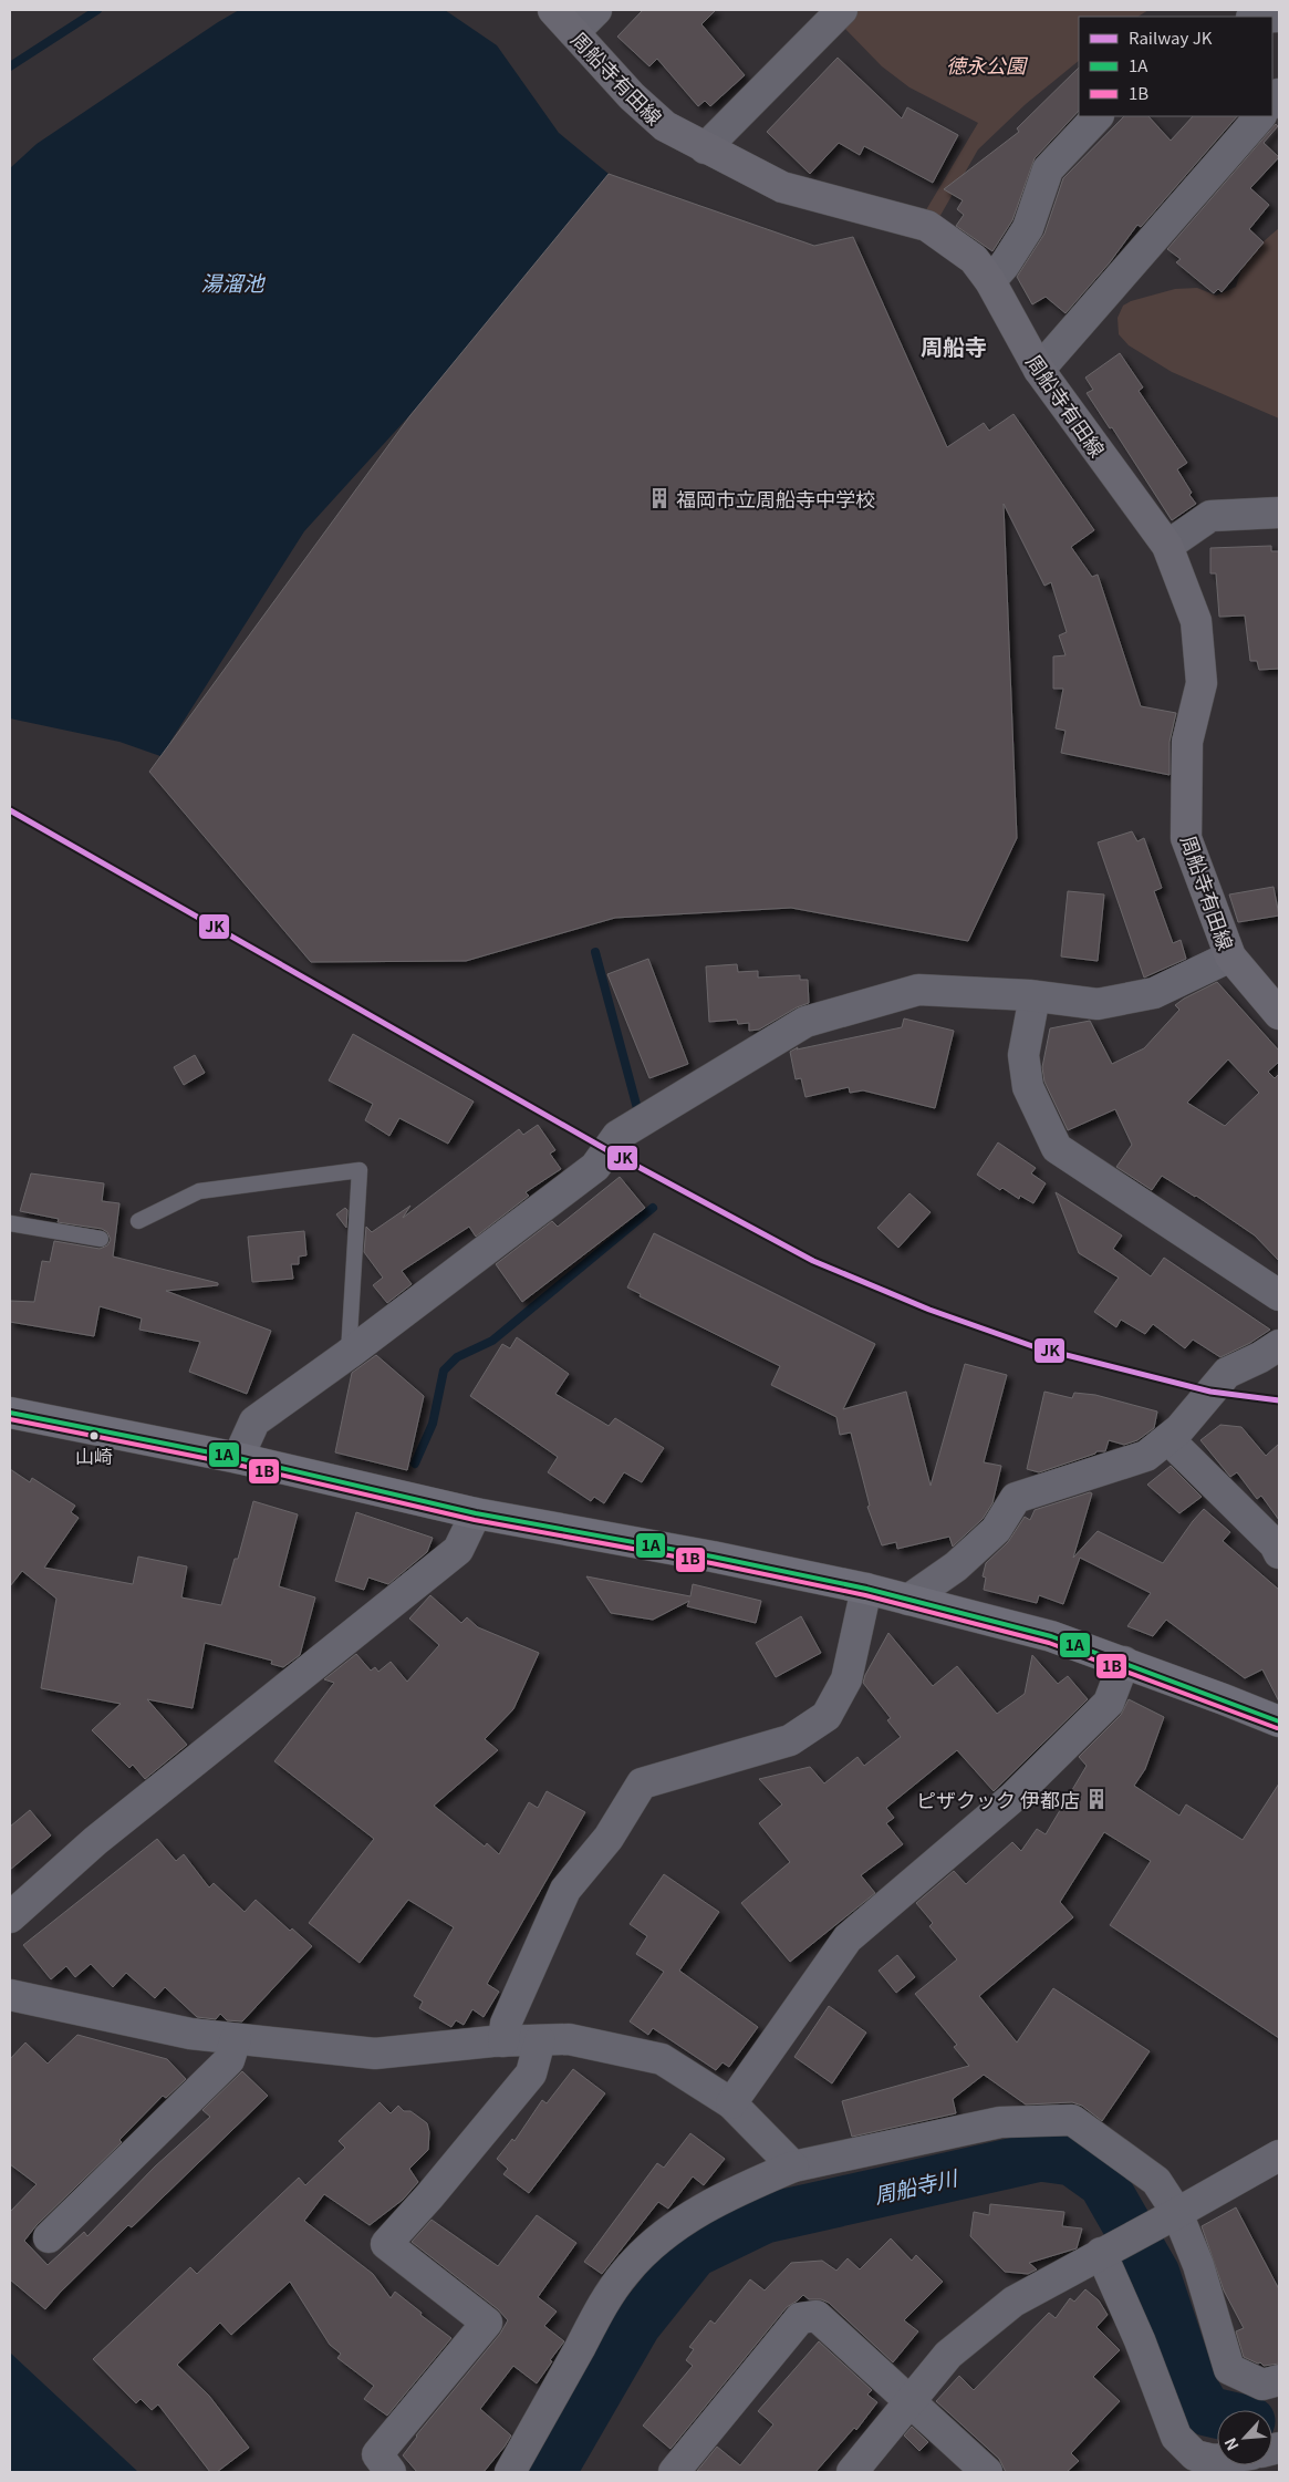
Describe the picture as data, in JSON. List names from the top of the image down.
{
  "streets": {
    "main road": ["周船寺有田線"]
  },
  "districts": ["周船寺"],
  "water": ["湯溜池", "周船寺川"],
  "parks": ["徳永公園"],
  "places": {
    "building": ["福岡市立周船寺中学校", "ピザクック 伊都店"],
    "other": ["山崎"]
  },
  "lines": ["rail line JK", "transit line 1A", "transit line 1B"],
  "legend": ["Railway JK", "1A", "1B"],
  "north": "bottom left"
}
